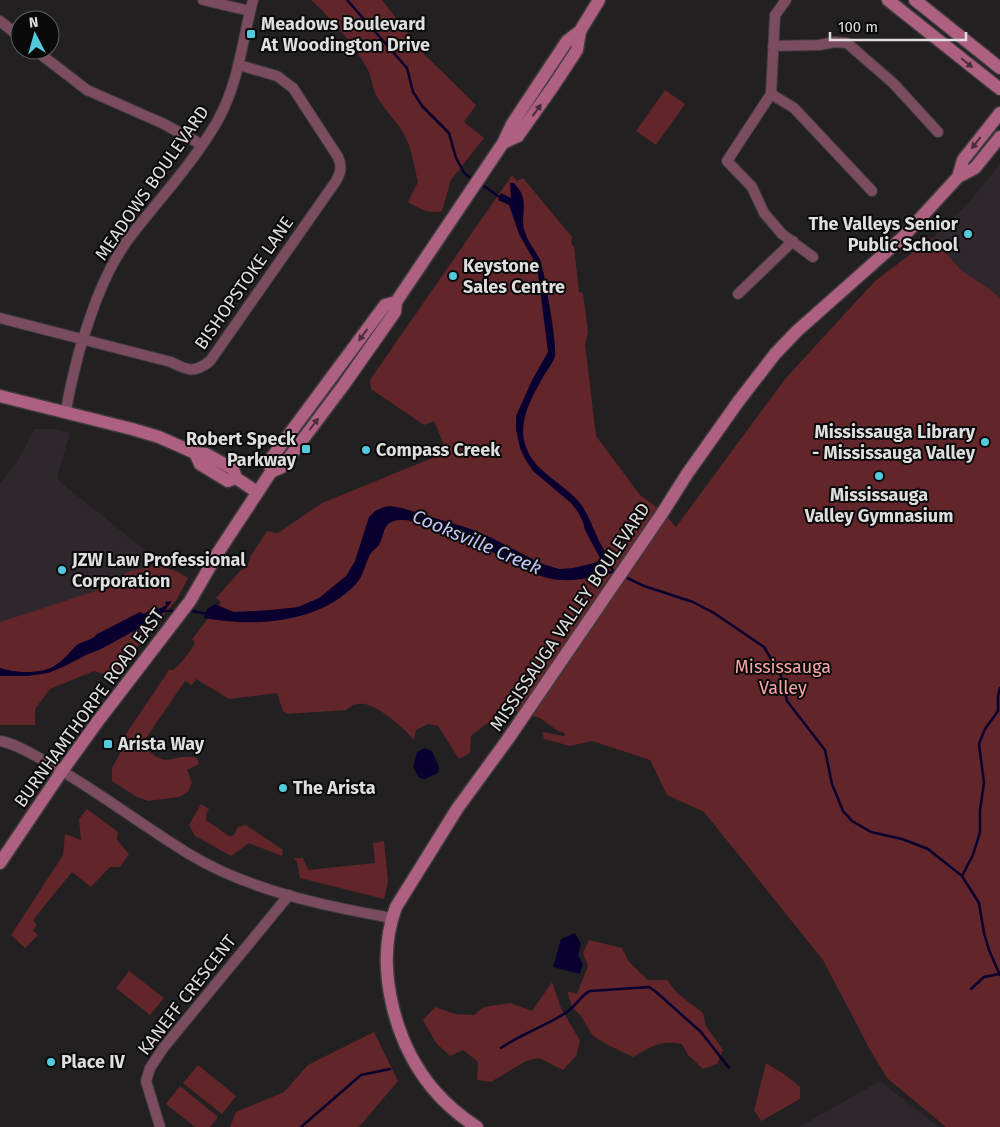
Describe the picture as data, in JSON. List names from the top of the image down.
{
  "streets": {
    "street": [
      "MEADOWS BOULEVARD",
      "BISHOPSTOKE LANE",
      "MISSISSAUGA VALLEY BOULEVARD",
      "BURNHAMTHORPE ROAD EAST",
      "KANEFF CRESCENT"
    ]
  },
  "crossings": [
    ["MEADOWS BOULEVARD", "BISHOPSTOKE LANE"]
  ],
  "water": ["Cooksville Creek"],
  "parks": ["Mississauga Valley"],
  "places": {
    "transit": ["Meadows Boulevard At Woodington Drive", "Robert Speck Parkway", "Arista Way"],
    "other": [
      "The Valleys Senior Public School",
      "Keystone Sales Centre",
      "Mississauga Library - Mississauga Valley",
      "Compass Creek",
      "Mississauga Valley Gymnasium",
      "JZW Law Professional Corporation",
      "The Arista",
      "Place IV"
    ]
  },
  "scale_bar": "100 m",
  "north": "top"
}
